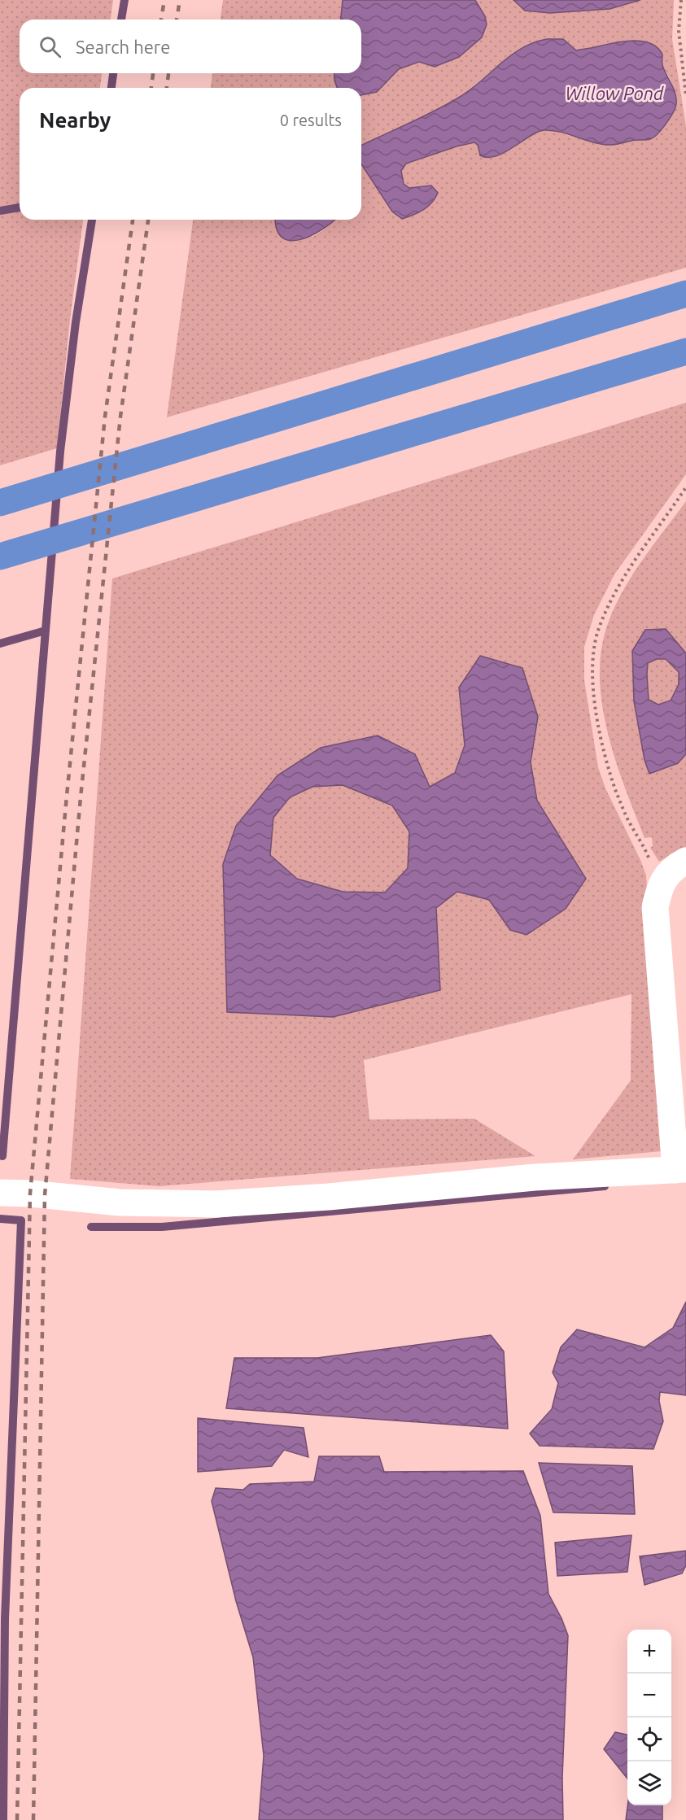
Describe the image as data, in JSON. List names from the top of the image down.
{
  "water": ["Willow Pond"],
  "page": {
    "search": "Search here",
    "heading": ["Nearby", "0 results"],
    "map_buttons": ["+", "−"]
  }
}
